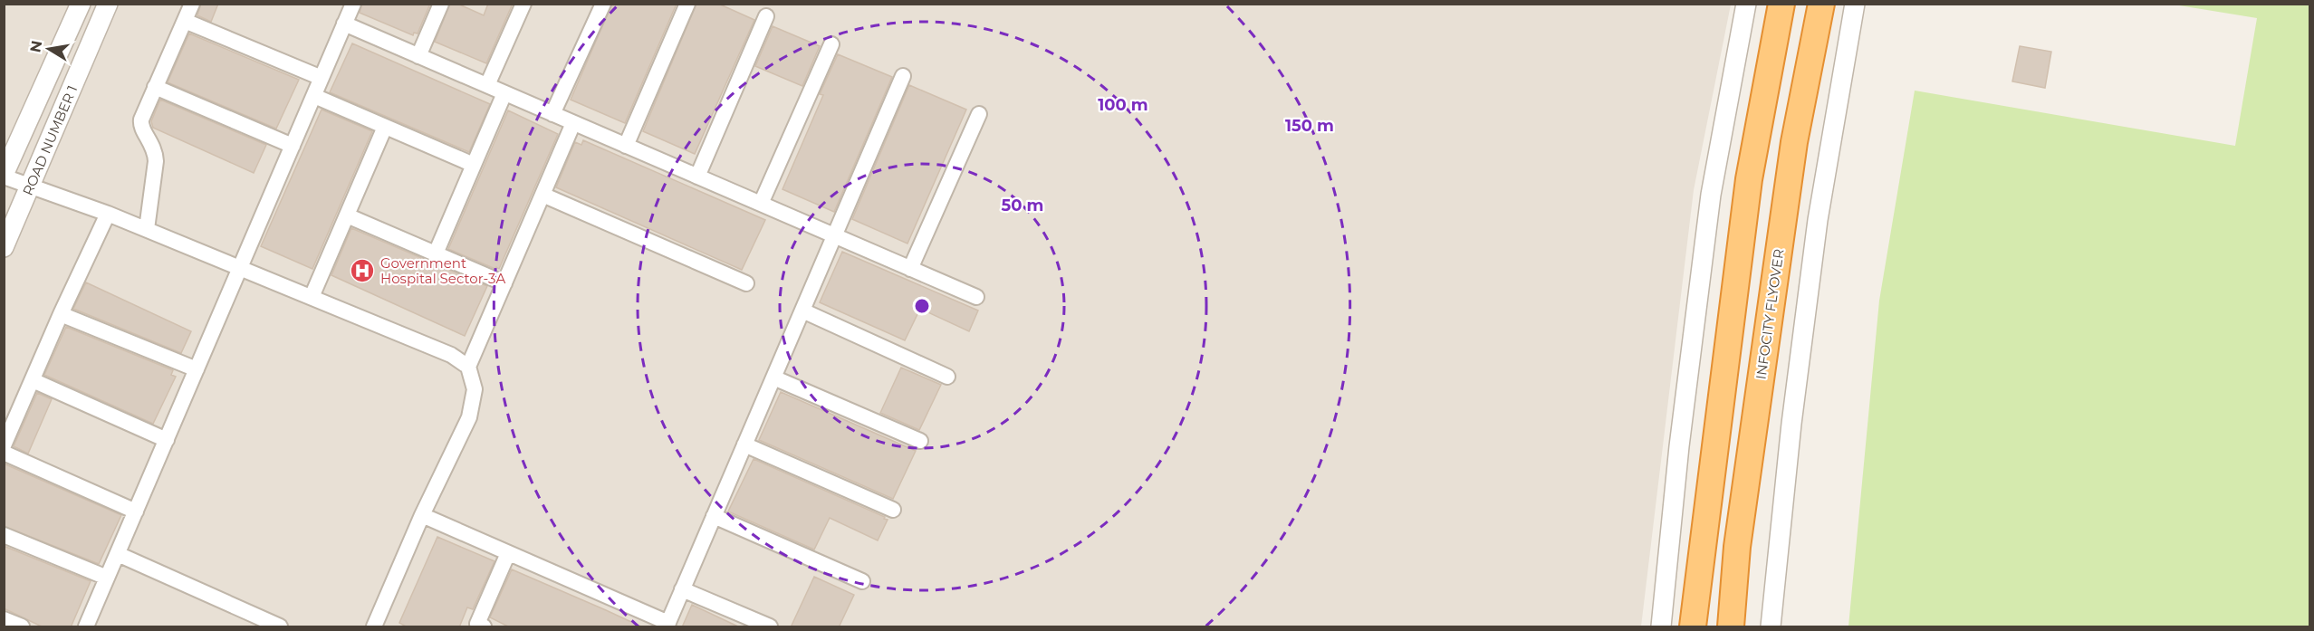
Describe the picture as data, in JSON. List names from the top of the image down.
{
  "streets": {
    "highway": ["INFOCITY FLYOVER"],
    "street": ["ROAD NUMBER 1"]
  },
  "places": {
    "hospital": ["Government Hospital Sector-3A"]
  },
  "north": "left",
  "rings": ["100 m", "150 m", "50 m"]
}
